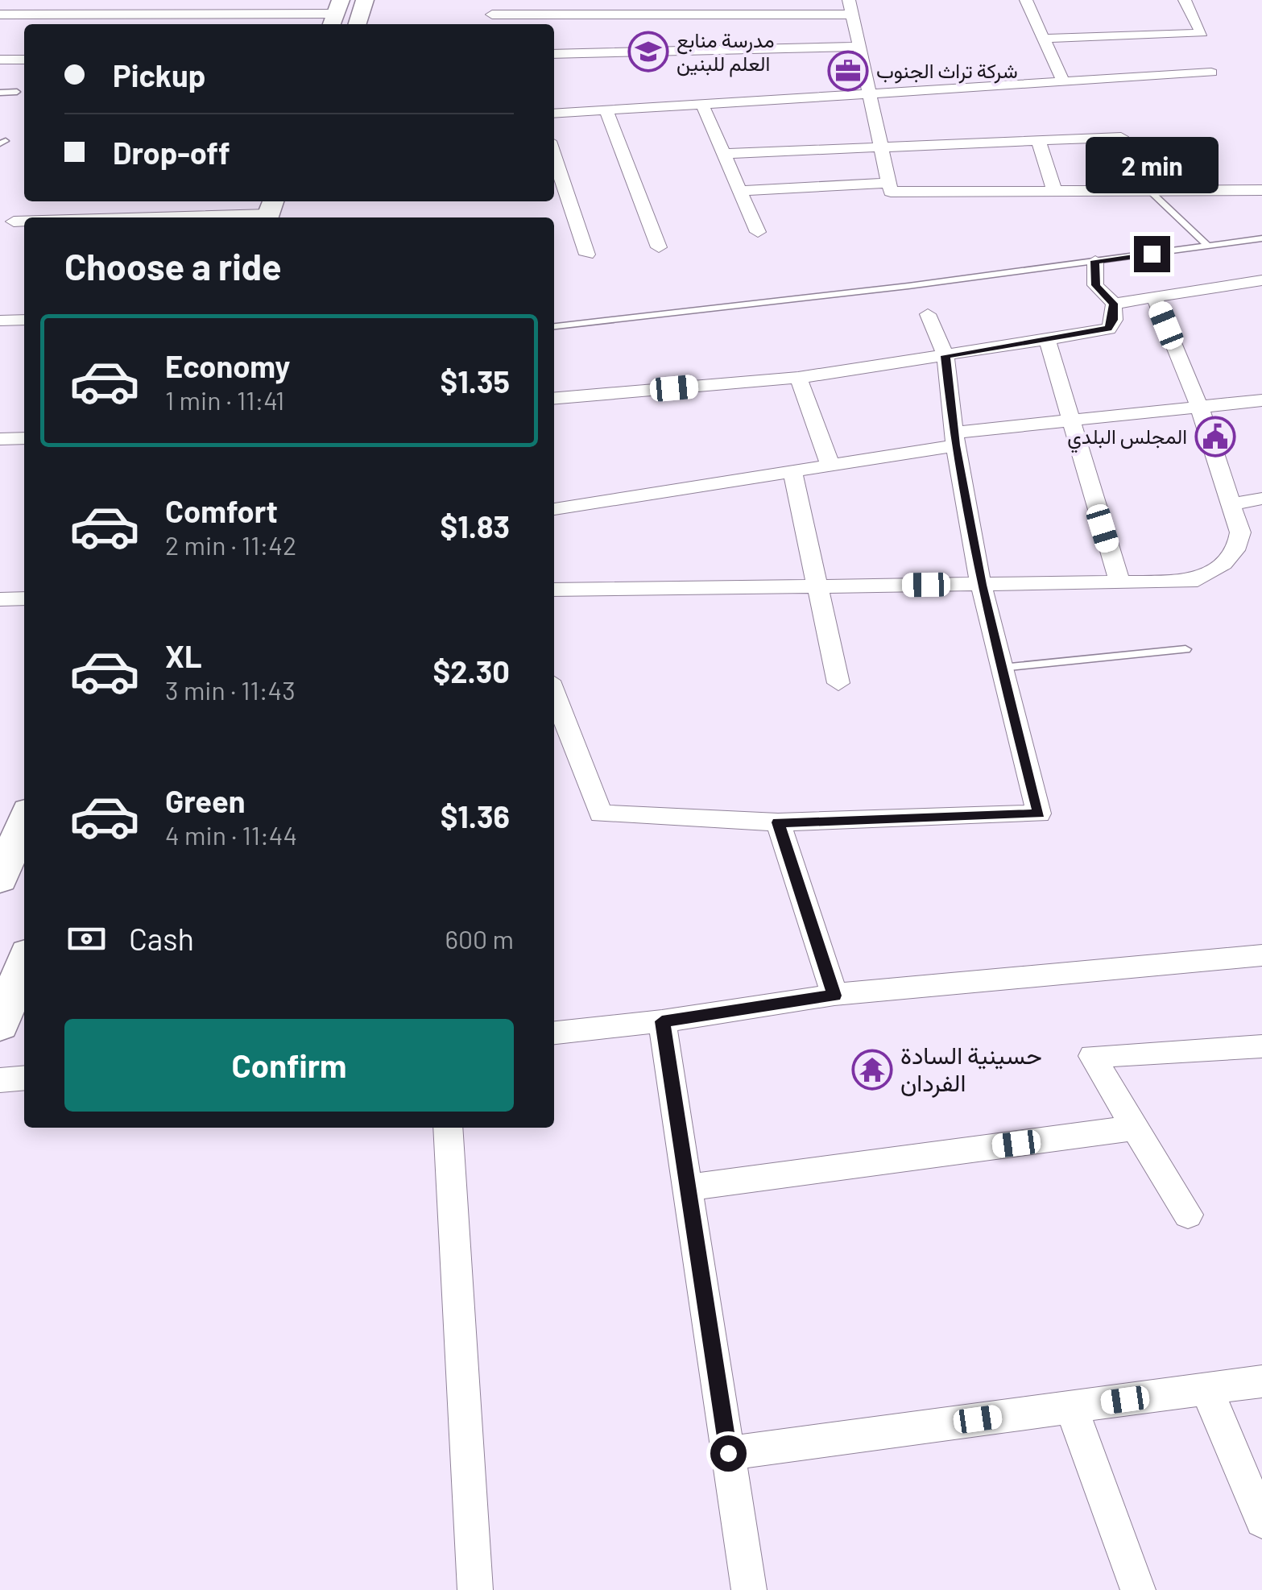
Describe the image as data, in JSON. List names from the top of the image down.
{
  "places": {
    "school or university": ["مدرسة منابع العلم للبنين"],
    "office": ["شركة تراث الجنوب"],
    "public building": ["المجلس البلدي"],
    "temple": ["حسينية السادة الفردان"]
  },
  "page": {
    "banner": ["Pickup", "Drop-off"],
    "bubble": "2 min",
    "heading": "Choose a ride",
    "list": [
      {
        "name": "Economy",
        "note": "1 min · 11:41",
        "value": "$1.35"
      },
      {
        "name": "Comfort",
        "note": "2 min · 11:42",
        "value": "$1.83"
      },
      {
        "name": "XL",
        "note": "3 min · 11:43",
        "value": "$2.30"
      },
      {
        "name": "Green",
        "note": "4 min · 11:44",
        "value": "$1.36"
      }
    ],
    "pay": ["Cash", "600 m"],
    "buttons": "Confirm"
  }
}
